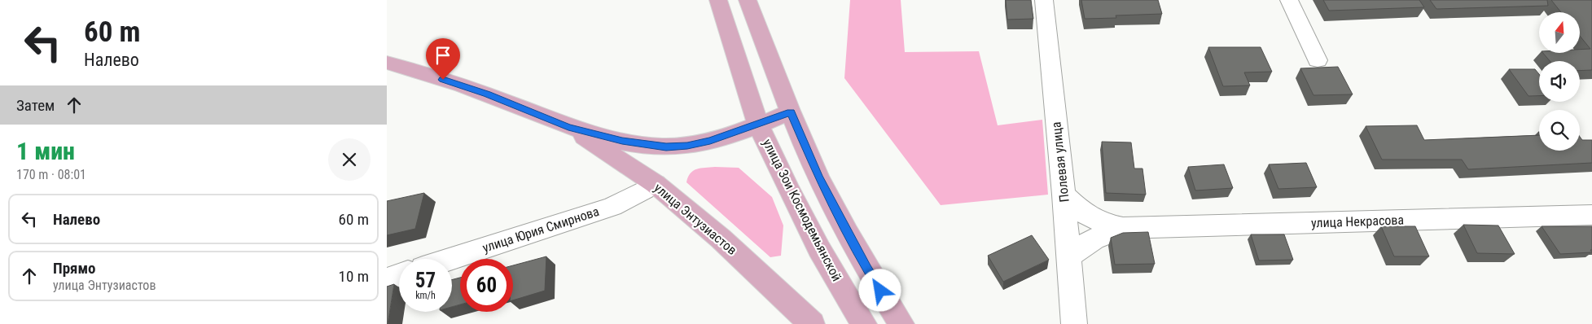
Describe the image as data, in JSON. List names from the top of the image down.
{
  "streets": {
    "main road": ["улица Зои Космодемьянской", "улица Энтузиастов"],
    "street": ["Полевая улица", "улица Некрасова", "улица Юрия Смирнова"]
  },
  "crossings": [
    ["Полевая улица", "улица Некрасова"],
    ["улица Зои Космодемьянской", "улица Энтузиастов"],
    ["улица Энтузиастов", "улица Юрия Смирнова"]
  ],
  "north": "top",
  "page": {
    "turn": ["60 m", "Налево"],
    "then": "Затем",
    "heading": ["1 мин", "170 m · 08:01"],
    "list": [
      {
        "name": "Налево",
        "value": "60 m"
      },
      {
        "name": "Прямо",
        "note": "улица Энтузиастов",
        "value": "10 m"
      }
    ],
    "speed": "57 km/h",
    "limit": "60"
  }
}
